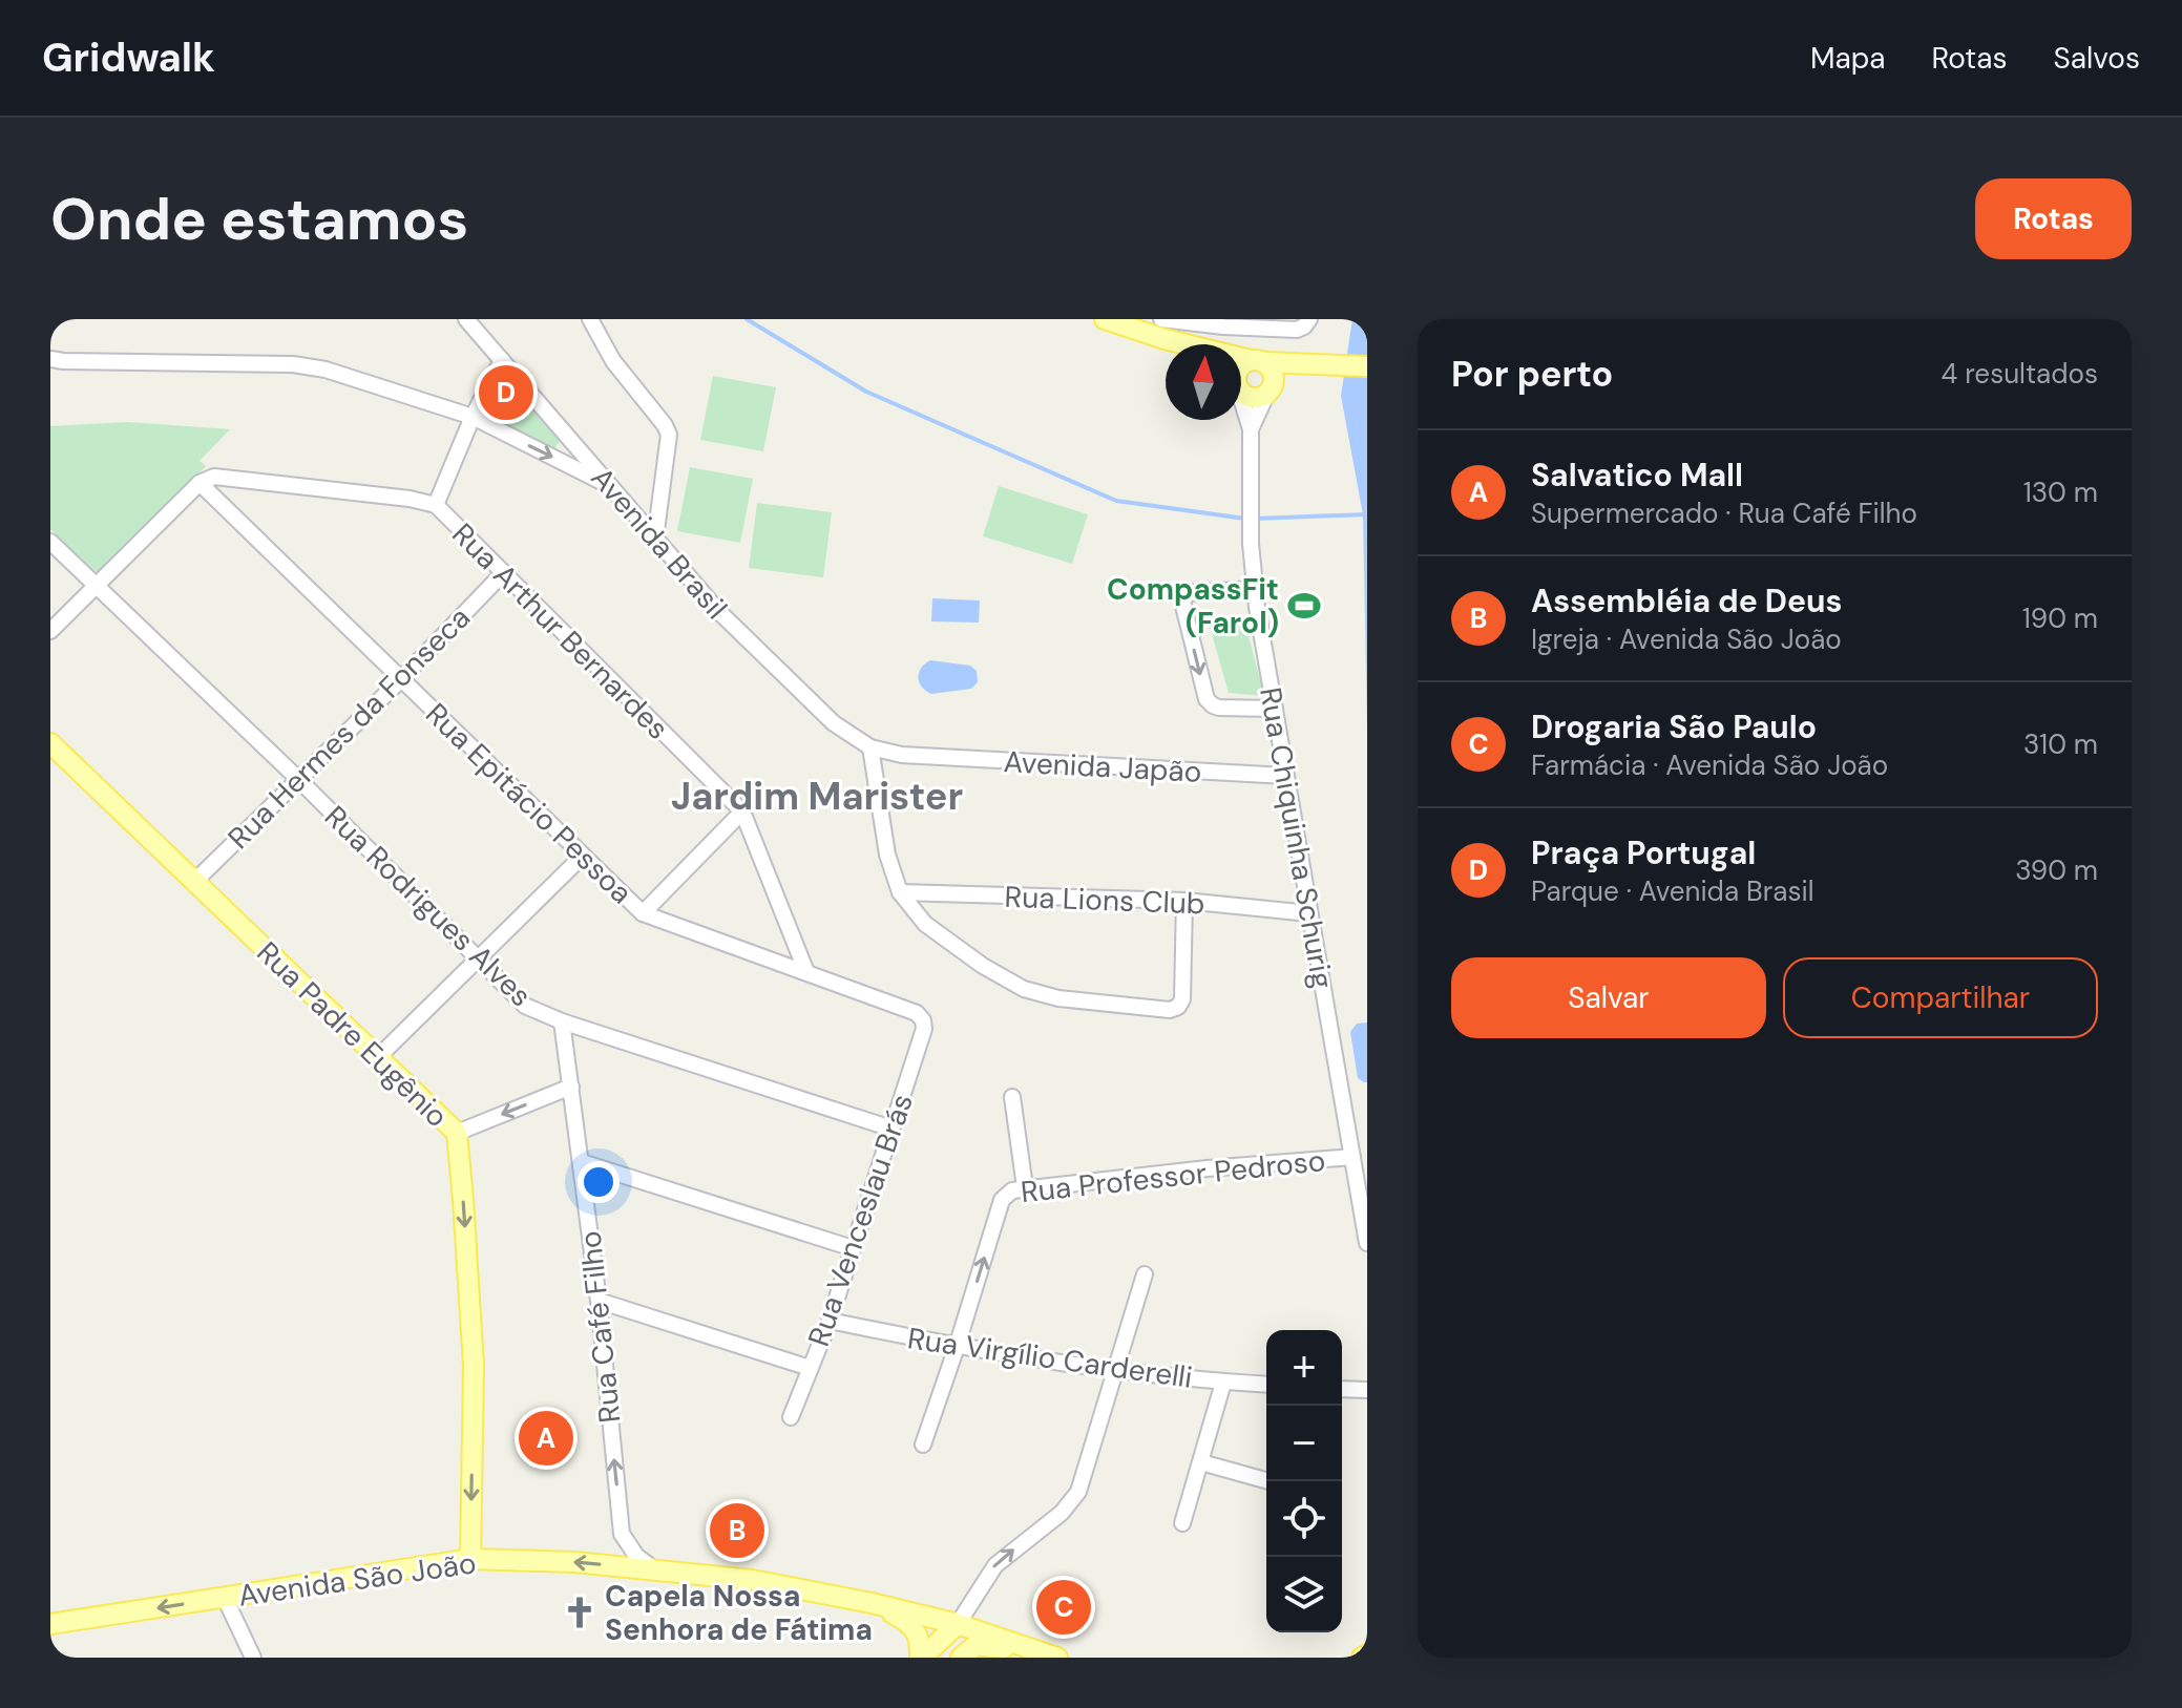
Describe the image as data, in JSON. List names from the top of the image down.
{
  "streets": {
    "main road": ["Rua Padre Eugênio", "Avenida São João"],
    "street": [
      "Avenida Brasil",
      "Rua Arthur Bernardes",
      "Rua Hermes da Fonseca",
      "Avenida Japão",
      "Rua Epitácio Pessoa",
      "Rua Chiquinha Schurig",
      "Rua Lions Club",
      "Rua Rodrigues Alves",
      "Rua Professor Pedroso",
      "Rua Venceslau Brás",
      "Rua Café Filho",
      "Rua Virgílio Carderelli"
    ]
  },
  "crossings": [
    ["Avenida Brasil", "Avenida Japão"],
    ["Rua Arthur Bernardes", "Rua Hermes da Fonseca"],
    ["Rua Arthur Bernardes", "Rua Epitácio Pessoa"],
    ["Rua Hermes da Fonseca", "Rua Epitácio Pessoa"],
    ["Rua Hermes da Fonseca", "Rua Rodrigues Alves"],
    ["Rua Hermes da Fonseca", "Rua Padre Eugênio"],
    ["Avenida Japão", "Rua Chiquinha Schurig"],
    ["Rua Epitácio Pessoa", "Rua Venceslau Brás"],
    ["Rua Chiquinha Schurig", "Rua Lions Club"],
    ["Rua Chiquinha Schurig", "Rua Professor Pedroso"],
    ["Rua Rodrigues Alves", "Rua Venceslau Brás"],
    ["Rua Rodrigues Alves", "Rua Café Filho"],
    ["Rua Padre Eugênio", "Avenida São João"],
    ["Rua Professor Pedroso", "Rua Virgílio Carderelli"],
    ["Rua Venceslau Brás", "Rua Virgílio Carderelli"],
    ["Rua Café Filho", "Avenida São João"]
  ],
  "one_way": ["Rua Padre Eugênio", "Rua Café Filho", "Avenida São João"],
  "districts": ["Jardim Marister"],
  "places": {
    "sports": ["CompassFit (Farol)"],
    "church": ["Capela Nossa Senhora de Fátima"]
  },
  "north": "top",
  "page": {
    "header": "Gridwalk",
    "nav": ["Mapa", "Rotas", "Salvos"],
    "buttons": [
      "Rotas",
      ["Salvar", "Compartilhar"]
    ],
    "title": "Onde estamos",
    "heading": ["Por perto", "4 resultados"],
    "pins": [
      "D",
      "A",
      "B",
      "C"
    ],
    "list": [
      {
        "mark": "A",
        "name": "Salvatico Mall",
        "note": "Supermercado · Rua Café Filho",
        "value": "130 m"
      },
      {
        "mark": "B",
        "name": "Assembléia de Deus",
        "note": "Igreja · Avenida São João",
        "value": "190 m"
      },
      {
        "mark": "C",
        "name": "Drogaria São Paulo",
        "note": "Farmácia · Avenida São João",
        "value": "310 m"
      },
      {
        "mark": "D",
        "name": "Praça Portugal",
        "note": "Parque · Avenida Brasil",
        "value": "390 m"
      }
    ],
    "map_buttons": ["+", "−"]
  }
}
